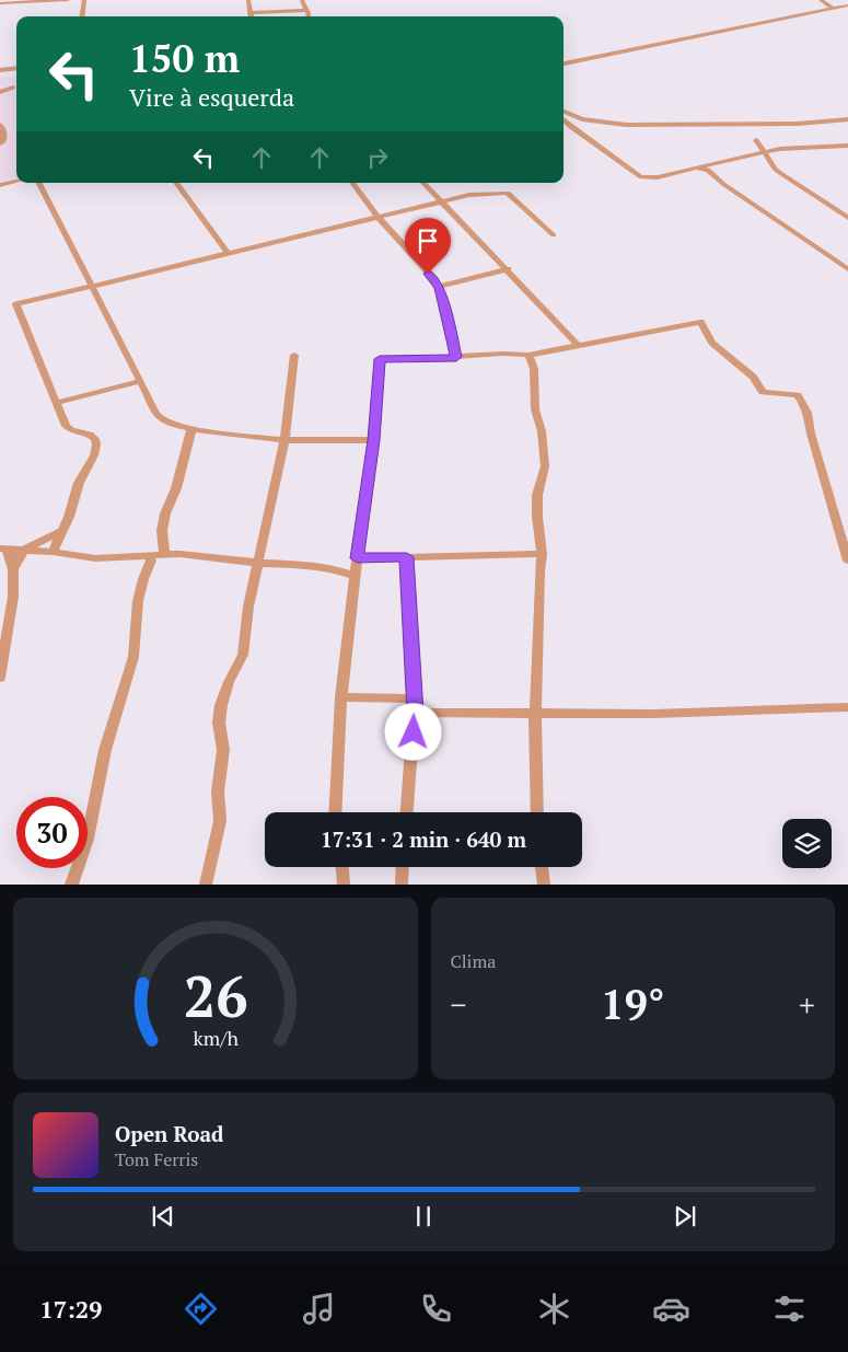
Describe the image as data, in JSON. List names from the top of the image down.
{
  "page": {
    "turn": ["150 m", "Vire à esquerda"],
    "limit": "30",
    "trip": "17:31 · 2 min · 640 m",
    "tile": "Clima",
    "heat": ["−", "19°", "+"],
    "song": ["Open Road", "Tom Ferris"],
    "tabs": "17:29",
    "gauge": ["26", "km/h"]
  }
}
